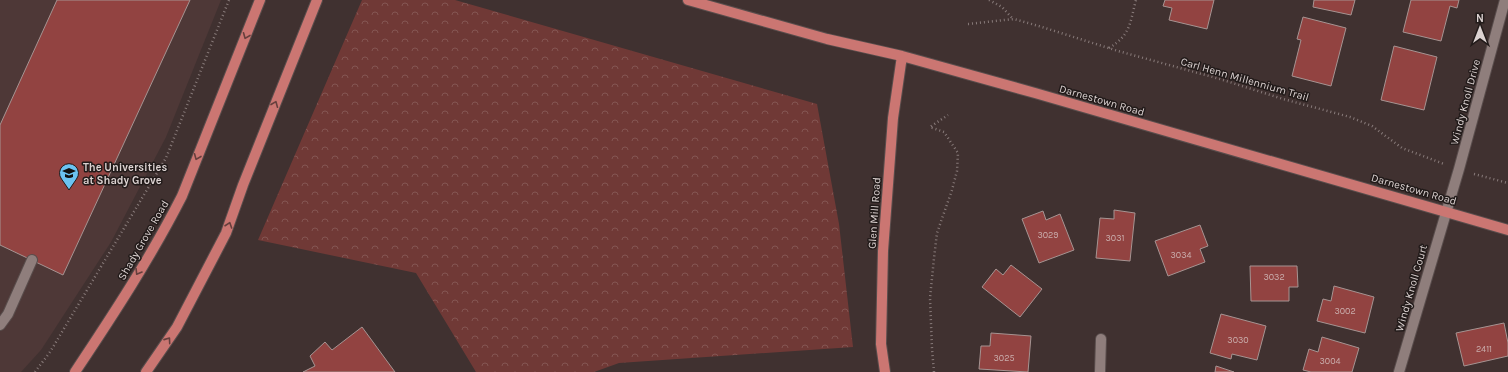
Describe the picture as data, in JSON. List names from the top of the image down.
{
  "streets": {
    "main road": ["Darnestown Road", "Glen Mill Road", "Shady Grove Road"],
    "street": ["Windy Knoll Drive", "Windy Knoll Court"],
    "path": ["Carl Henn Millennium Trail"]
  },
  "crossings": [
    ["Carl Henn Millennium Trail", "Windy Knoll Drive"],
    ["Darnestown Road", "Windy Knoll Drive"],
    ["Darnestown Road", "Glen Mill Road"],
    ["Darnestown Road", "Windy Knoll Court"],
    ["Windy Knoll Drive", "Windy Knoll Court"]
  ],
  "places": {
    "school or university": ["The Universities at Shady Grove"]
  },
  "house_numbers": [
    "3029",
    "3031",
    "3034",
    "3032",
    "3002",
    "3030",
    "2411",
    "3025",
    "3004"
  ],
  "north": "top"
}
